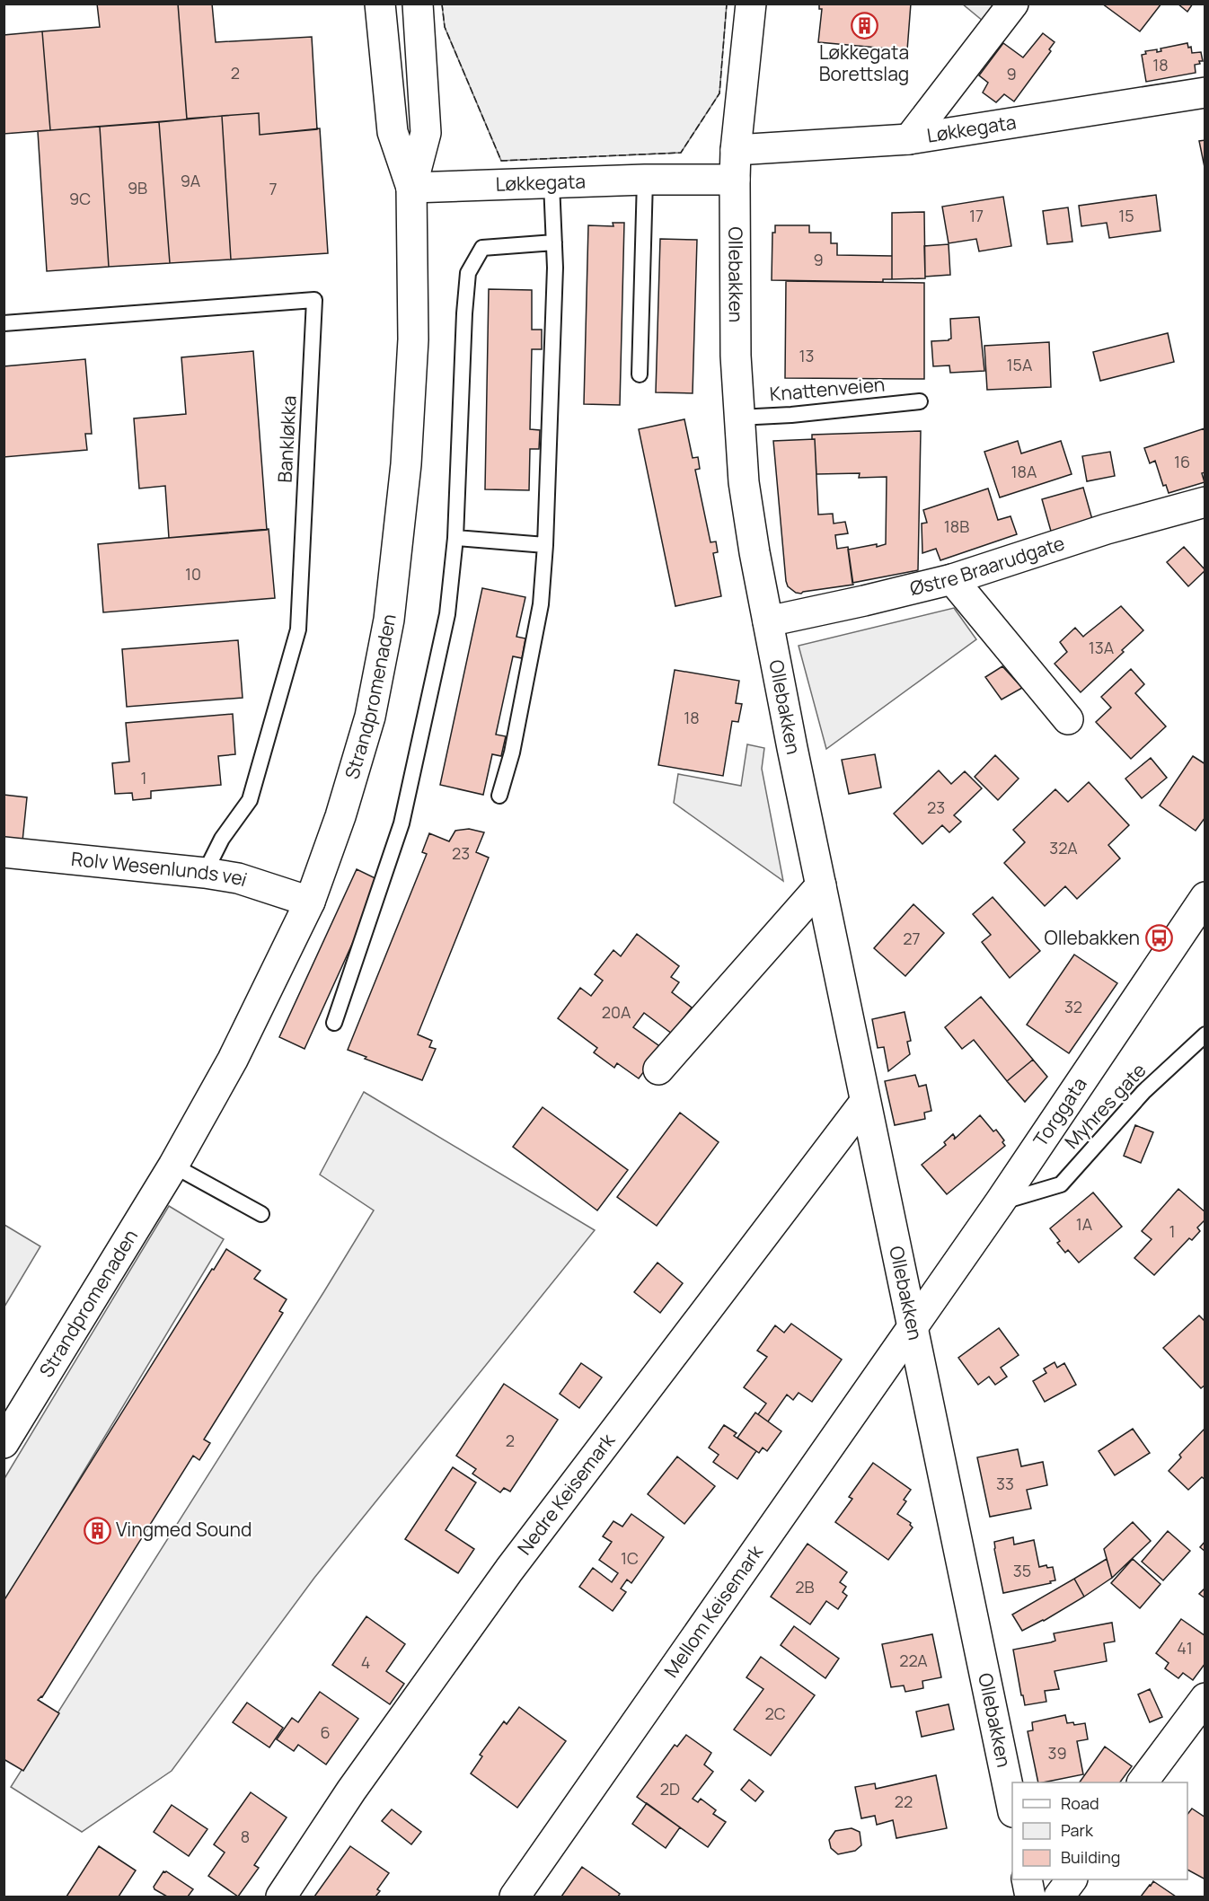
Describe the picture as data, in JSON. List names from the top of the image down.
{
  "streets": {
    "street": [
      "Løkkegata",
      "Ollebakken",
      "Østre Braarudgate",
      "Strandpromenaden",
      "Rolv Wesenlunds vei",
      "Torggata",
      "Nedre Keisemark",
      "Mellom Keisemark"
    ],
    "lane": ["Knattenveien", "Bankløkka", "Myhres gate"]
  },
  "crossings": [
    ["Løkkegata", "Ollebakken"],
    ["Løkkegata", "Strandpromenaden"],
    ["Ollebakken", "Knattenveien"],
    ["Ollebakken", "Østre Braarudgate"],
    ["Ollebakken", "Torggata"],
    ["Ollebakken", "Nedre Keisemark"],
    ["Ollebakken", "Mellom Keisemark"],
    ["Bankløkka", "Rolv Wesenlunds vei"],
    ["Strandpromenaden", "Rolv Wesenlunds vei"],
    ["Myhres gate", "Torggata"],
    ["Torggata", "Mellom Keisemark"]
  ],
  "places": {
    "building": ["Løkkegata Borettslag", "Vingmed Sound"],
    "bus stop": ["Ollebakken"]
  },
  "house_numbers": [
    "18",
    "2",
    "9",
    "9A",
    "9B",
    "7",
    "9C",
    "17",
    "15",
    "9",
    "13",
    "15A",
    "16",
    "18A",
    "18B",
    "10",
    "13A",
    "18",
    "1",
    "23",
    "32A",
    "23",
    "27",
    "32",
    "20A",
    "1A",
    "1",
    "2",
    "33",
    "1C",
    "35",
    "2B",
    "41",
    "22A",
    "4",
    "2C",
    "6",
    "39",
    "2D",
    "22",
    "8"
  ],
  "legend": ["Road", "Park", "Building"]
}
